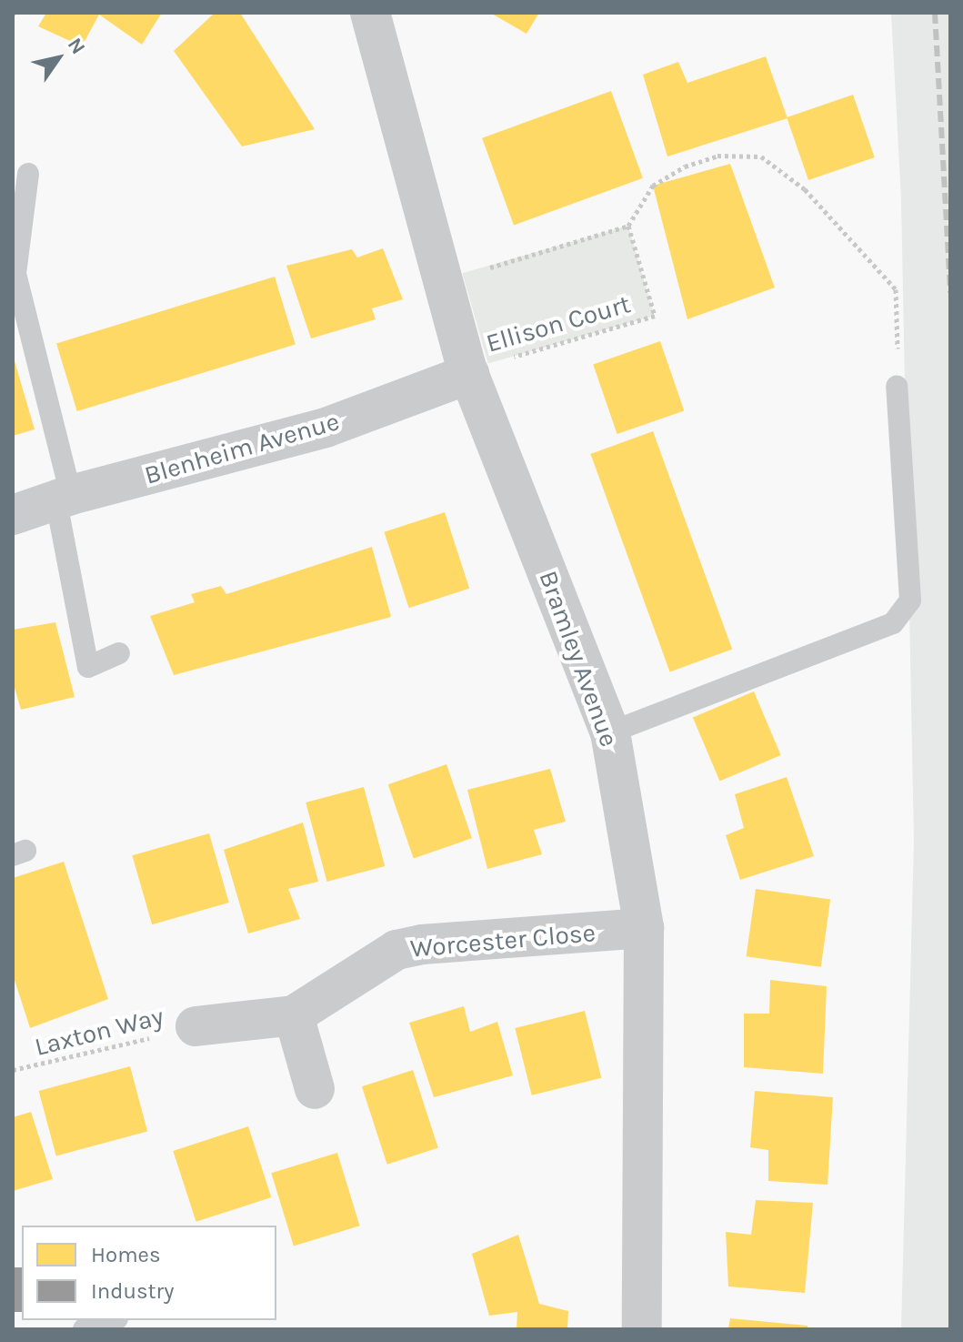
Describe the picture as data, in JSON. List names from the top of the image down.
{
  "streets": {
    "street": ["Blenheim Avenue", "Bramley Avenue", "Worcester Close"],
    "path": ["Ellison Court", "Laxton Way"]
  },
  "crossings": [
    ["Ellison Court", "Blenheim Avenue"],
    ["Ellison Court", "Bramley Avenue"],
    ["Blenheim Avenue", "Bramley Avenue"],
    ["Bramley Avenue", "Worcester Close"],
    ["Worcester Close", "Laxton Way"]
  ],
  "legend": ["Homes", "Industry"],
  "north": "top right"
}
